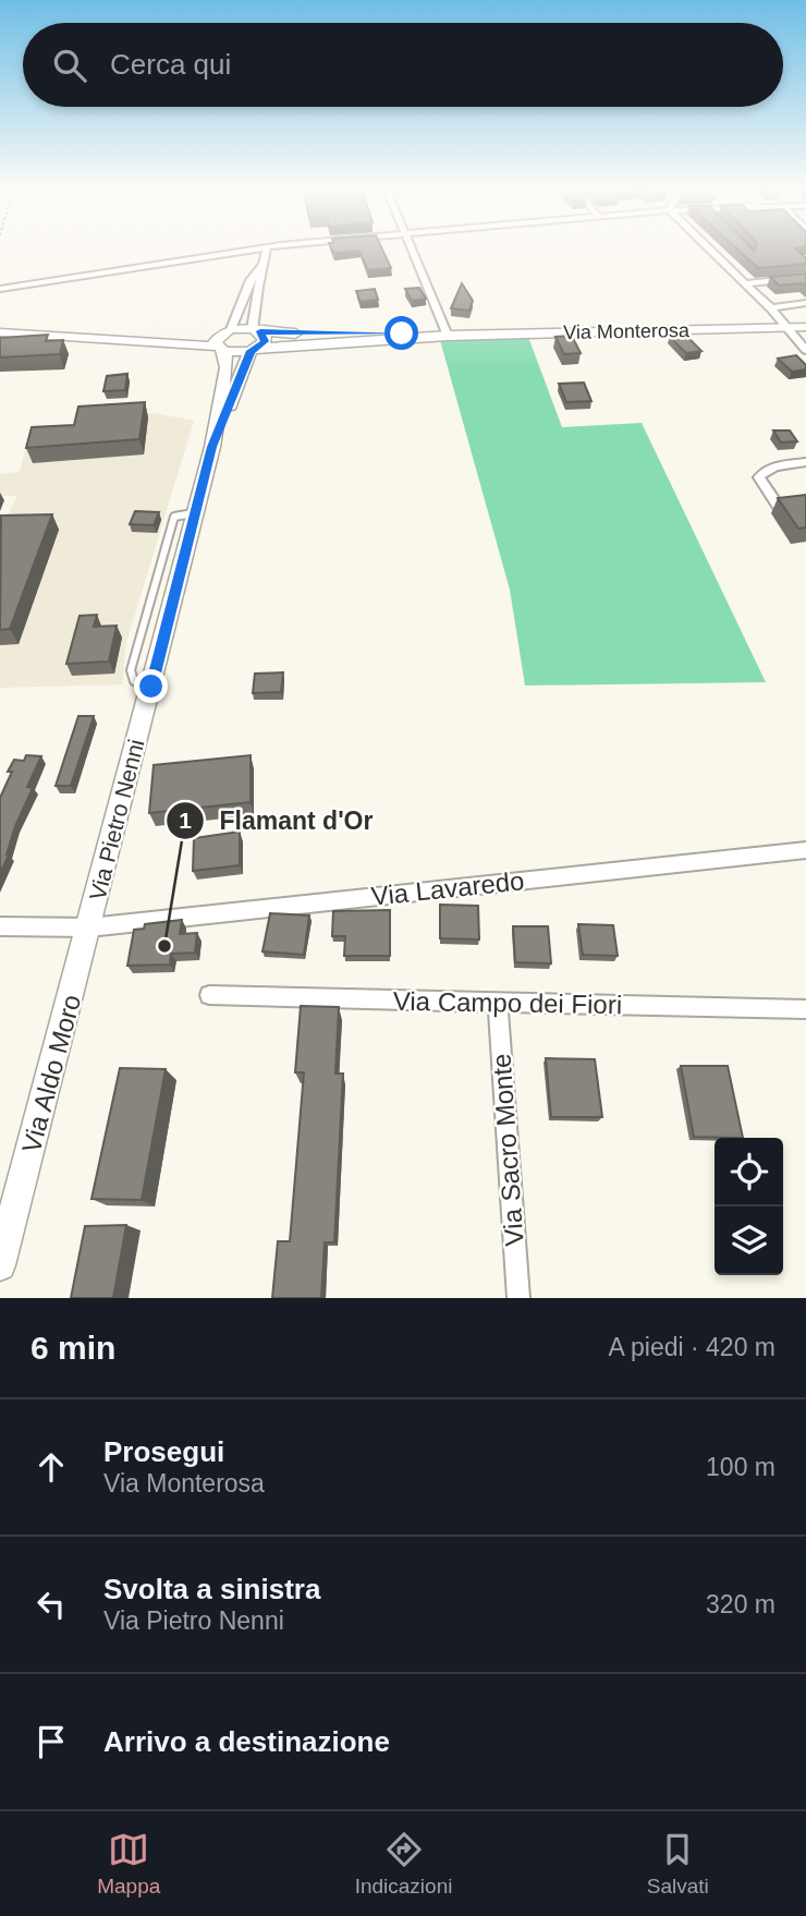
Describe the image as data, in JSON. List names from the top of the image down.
{
  "streets": {
    "main road": ["Via Monterosa", "Via Pietro Nenni", "Via Aldo Moro"],
    "street": ["Via Lavaredo", "Via Campo dei Fiori", "Via Sacro Monte"]
  },
  "crossings": [
    ["Via Monterosa", "Via Pietro Nenni"],
    ["Via Pietro Nenni", "Via Lavaredo"],
    ["Via Pietro Nenni", "Via Aldo Moro"],
    ["Via Lavaredo", "Via Aldo Moro"],
    ["Via Campo dei Fiori", "Via Sacro Monte"]
  ],
  "places": ["Flamant d'Or"],
  "page": {
    "search": "Cerca qui",
    "heading": ["6 min", "A piedi · 420 m"],
    "list": [
      ["Prosegui", "Via Monterosa", "100 m"],
      ["Svolta a sinistra", "Via Pietro Nenni", "320 m"],
      "Arrivo a destinazione"
    ],
    "nav": ["Mappa", "Indicazioni", "Salvati"]
  }
}
